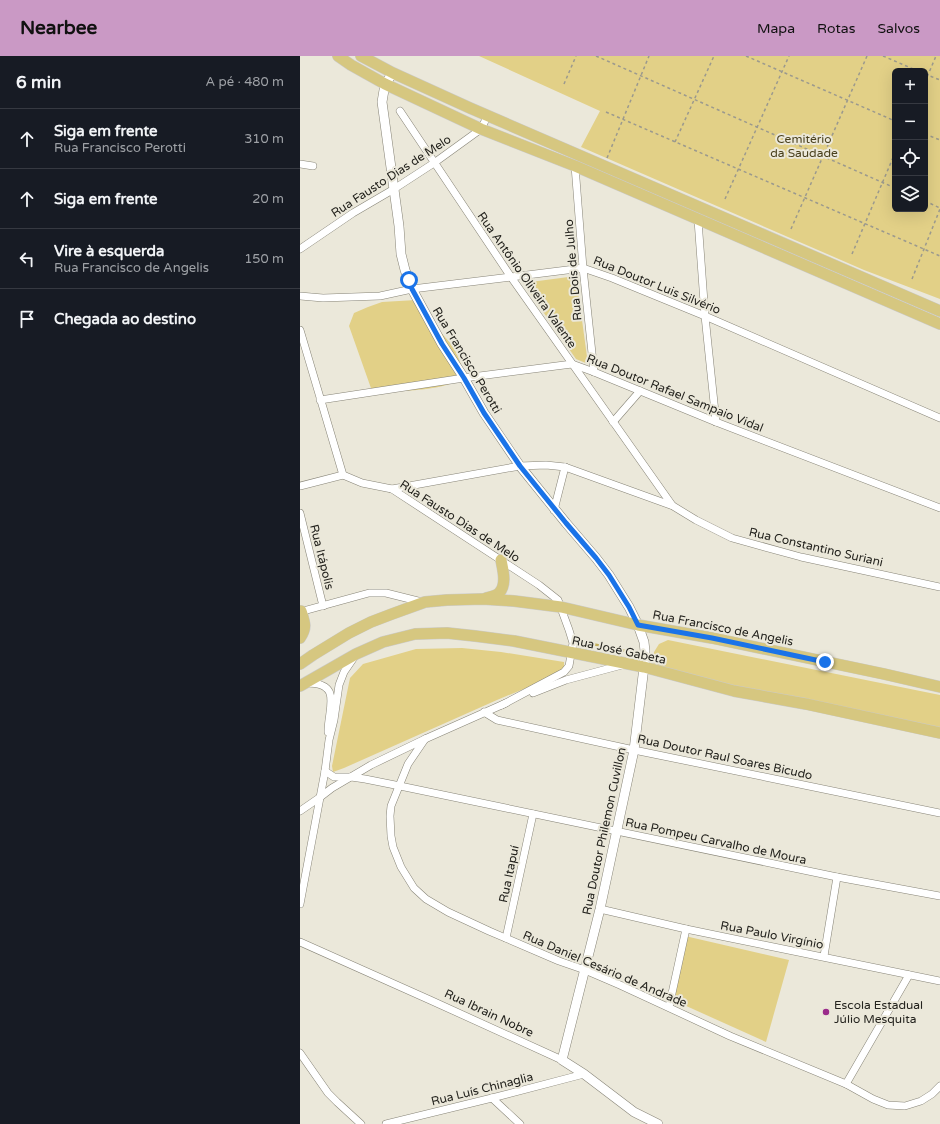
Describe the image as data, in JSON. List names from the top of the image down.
{
  "streets": {
    "main road": ["Rua Francisco de Angelis", "Rua José Gabeta"],
    "street": [
      "Rua Fausto Dias de Melo",
      "Rua Dois de Julho",
      "Rua Antônio Oliveira Valente",
      "Rua Doutor Luis Silvério",
      "Rua Francisco Perotti",
      "Rua Doutor Rafael Sampaio Vidal",
      "Rua Constantino Suriani",
      "Rua Itápolis",
      "Rua Doutor Raul Soares Bicudo",
      "Rua Doutor Philemon Cuvillon",
      "Rua Pompeu Carvalho de Moura",
      "Rua Itapuí",
      "Rua Paulo Virgínio",
      "Rua Daniel Cesário de Andrade",
      "Rua Ibrain Nobre",
      "Rua Luís Chinaglia"
    ]
  },
  "crossings": [
    ["Rua Fausto Dias de Melo", "Rua Antônio Oliveira Valente"],
    ["Rua Fausto Dias de Melo", "Rua Francisco Perotti"],
    ["Rua Fausto Dias de Melo", "Rua Constantino Suriani"],
    ["Rua Fausto Dias de Melo", "Rua Francisco de Angelis"],
    ["Rua Dois de Julho", "Rua Doutor Luis Silvério"],
    ["Rua Dois de Julho", "Rua Doutor Rafael Sampaio Vidal"],
    ["Rua Antônio Oliveira Valente", "Rua Doutor Luis Silvério"],
    ["Rua Antônio Oliveira Valente", "Rua Doutor Rafael Sampaio Vidal"],
    ["Rua Antônio Oliveira Valente", "Rua Constantino Suriani"],
    ["Rua Doutor Luis Silvério", "Rua Francisco Perotti"],
    ["Rua Francisco Perotti", "Rua Doutor Rafael Sampaio Vidal"],
    ["Rua Francisco Perotti", "Rua Constantino Suriani"],
    ["Rua Francisco Perotti", "Rua Doutor Philemon Cuvillon"],
    ["Rua Francisco de Angelis", "Rua Doutor Philemon Cuvillon"],
    ["Rua José Gabeta", "Rua Doutor Philemon Cuvillon"],
    ["Rua Doutor Raul Soares Bicudo", "Rua Doutor Philemon Cuvillon"],
    ["Rua Doutor Philemon Cuvillon", "Rua Pompeu Carvalho de Moura"],
    ["Rua Doutor Philemon Cuvillon", "Rua Paulo Virgínio"],
    ["Rua Doutor Philemon Cuvillon", "Rua Daniel Cesário de Andrade"],
    ["Rua Doutor Philemon Cuvillon", "Rua Ibrain Nobre"],
    ["Rua Pompeu Carvalho de Moura", "Rua Itapuí"],
    ["Rua Pompeu Carvalho de Moura", "Rua Daniel Cesário de Andrade"],
    ["Rua Itapuí", "Rua Daniel Cesário de Andrade"],
    ["Rua Ibrain Nobre", "Rua Luís Chinaglia"]
  ],
  "parks": ["Cemitério da Saudade"],
  "places": ["Escola Estadual Júlio Mesquita"],
  "page": {
    "header": "Nearbee",
    "nav": ["Mapa", "Rotas", "Salvos"],
    "heading": ["6 min", "A pé · 480 m"],
    "map_buttons": ["+", "−"],
    "list": [
      ["Siga em frente", "Rua Francisco Perotti", "310 m"],
      ["Siga em frente", "20 m"],
      ["Vire à esquerda", "Rua Francisco de Angelis", "150 m"],
      "Chegada ao destino"
    ]
  }
}
